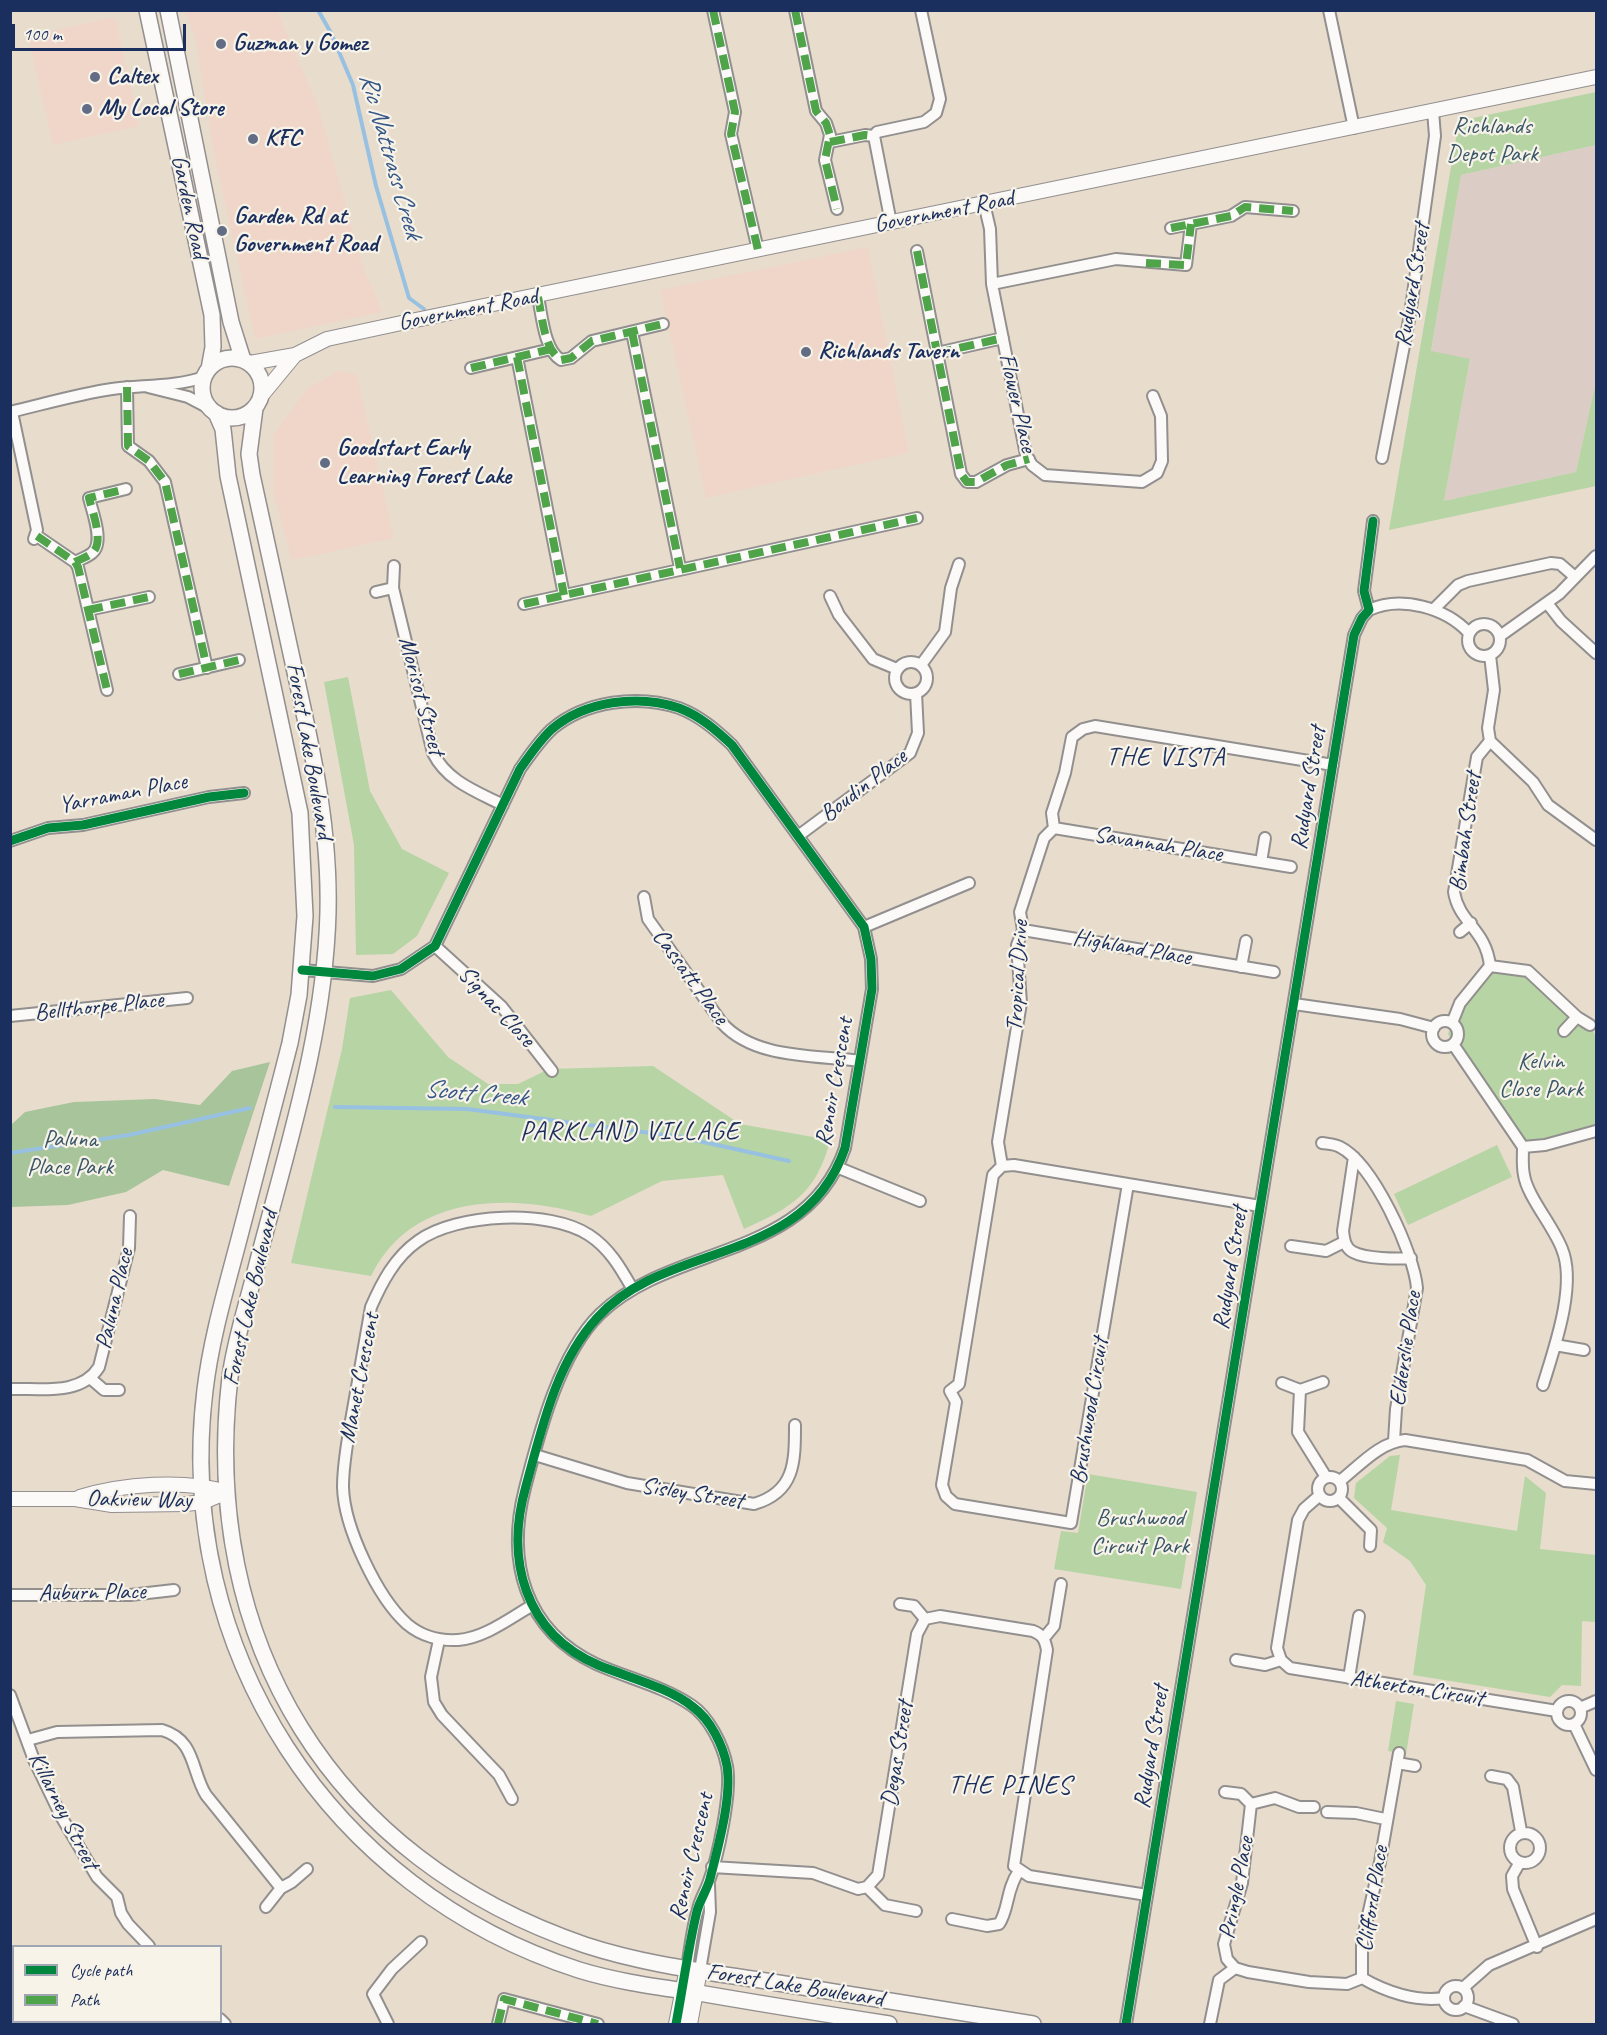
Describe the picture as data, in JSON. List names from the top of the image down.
{
  "streets": {
    "main road": ["Garden Road", "Forest Lake Boulevard"],
    "street": [
      "Government Road",
      "Rudyard Street",
      "Flower Place",
      "Morisot Street",
      "Boudin Place",
      "Yarraman Place",
      "Bimbah Street",
      "Savannah Place",
      "Highland Place",
      "Tropical Drive",
      "Cassatt Place",
      "Bellthorpe Place",
      "Signac Close",
      "Renoir Crescent",
      "Paluna Place",
      "Elderslie Place",
      "Manet Crescent",
      "Brushwood Circuit",
      "Sisley Street",
      "Oakview Way",
      "Auburn Place",
      "Atherton Circuit",
      "Degas Street",
      "Killarney Street",
      "Pringle Place",
      "Clifford Place"
    ]
  },
  "crossings": [
    ["Garden Road", "Government Road"],
    ["Garden Road", "Forest Lake Boulevard"],
    ["Government Road", "Rudyard Street"],
    ["Government Road", "Flower Place"],
    ["Government Road", "Forest Lake Boulevard"],
    ["Rudyard Street", "Tropical Drive"],
    ["Morisot Street", "Renoir Crescent"],
    ["Forest Lake Boulevard", "Renoir Crescent"],
    ["Forest Lake Boulevard", "Oakview Way"],
    ["Boudin Place", "Renoir Crescent"],
    ["Savannah Place", "Tropical Drive"],
    ["Highland Place", "Tropical Drive"],
    ["Tropical Drive", "Brushwood Circuit"],
    ["Cassatt Place", "Renoir Crescent"],
    ["Signac Close", "Renoir Crescent"],
    ["Renoir Crescent", "Manet Crescent"],
    ["Renoir Crescent", "Sisley Street"],
    ["Pringle Place", "Clifford Place"]
  ],
  "districts": ["THE VISTA", "PARKLAND VILLAGE", "THE PINES"],
  "water": ["Ric Nattrass Creek", "Scott Creek"],
  "parks": [
    "Richlands Depot Park",
    "Kelvin Close Park",
    "Paluna Place Park",
    "Brushwood Circuit Park"
  ],
  "places": [
    "Guzman y Gomez",
    "Caltex",
    "My Local Store",
    "KFC",
    "Garden Rd at Government Road",
    "Richlands Tavern",
    "Goodstart Early Learning Forest Lake"
  ],
  "legend": ["Cycle path", "Path"],
  "scale_bar": "100 m"
}
